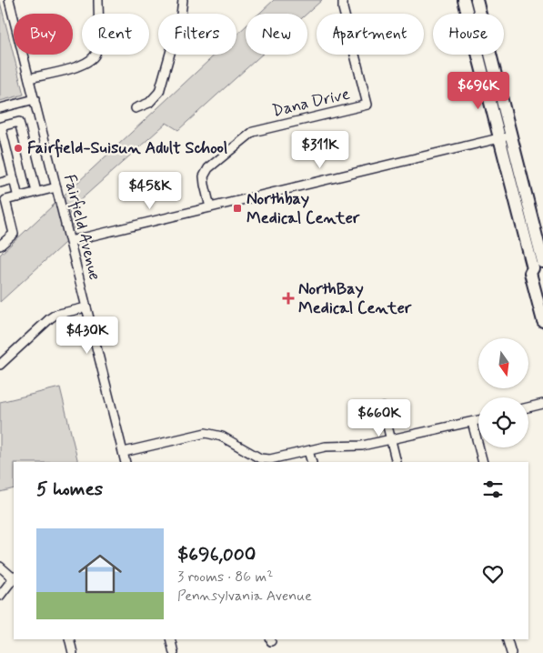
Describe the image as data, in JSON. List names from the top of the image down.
{
  "streets": {
    "street": ["Dana Drive", "Fairfield Avenue"]
  },
  "places": {
    "other": ["Fairfield-Suisun Adult School"],
    "transit": ["Northbay Medical Center"],
    "health": ["NorthBay Medical Center"]
  },
  "north": "bottom",
  "page": {
    "chip": [
      "Buy",
      "Rent",
      "Filters",
      "New",
      "Apartment",
      "House"
    ],
    "price": [
      "$696K",
      "$311K",
      "$458K",
      "$430K",
      "$660K"
    ],
    "heading": "5 homes",
    "list": [
      {
        "name": "$696,000",
        "note": "3 rooms · 86 m² · Pennsylvania Avenue"
      }
    ]
  }
}
